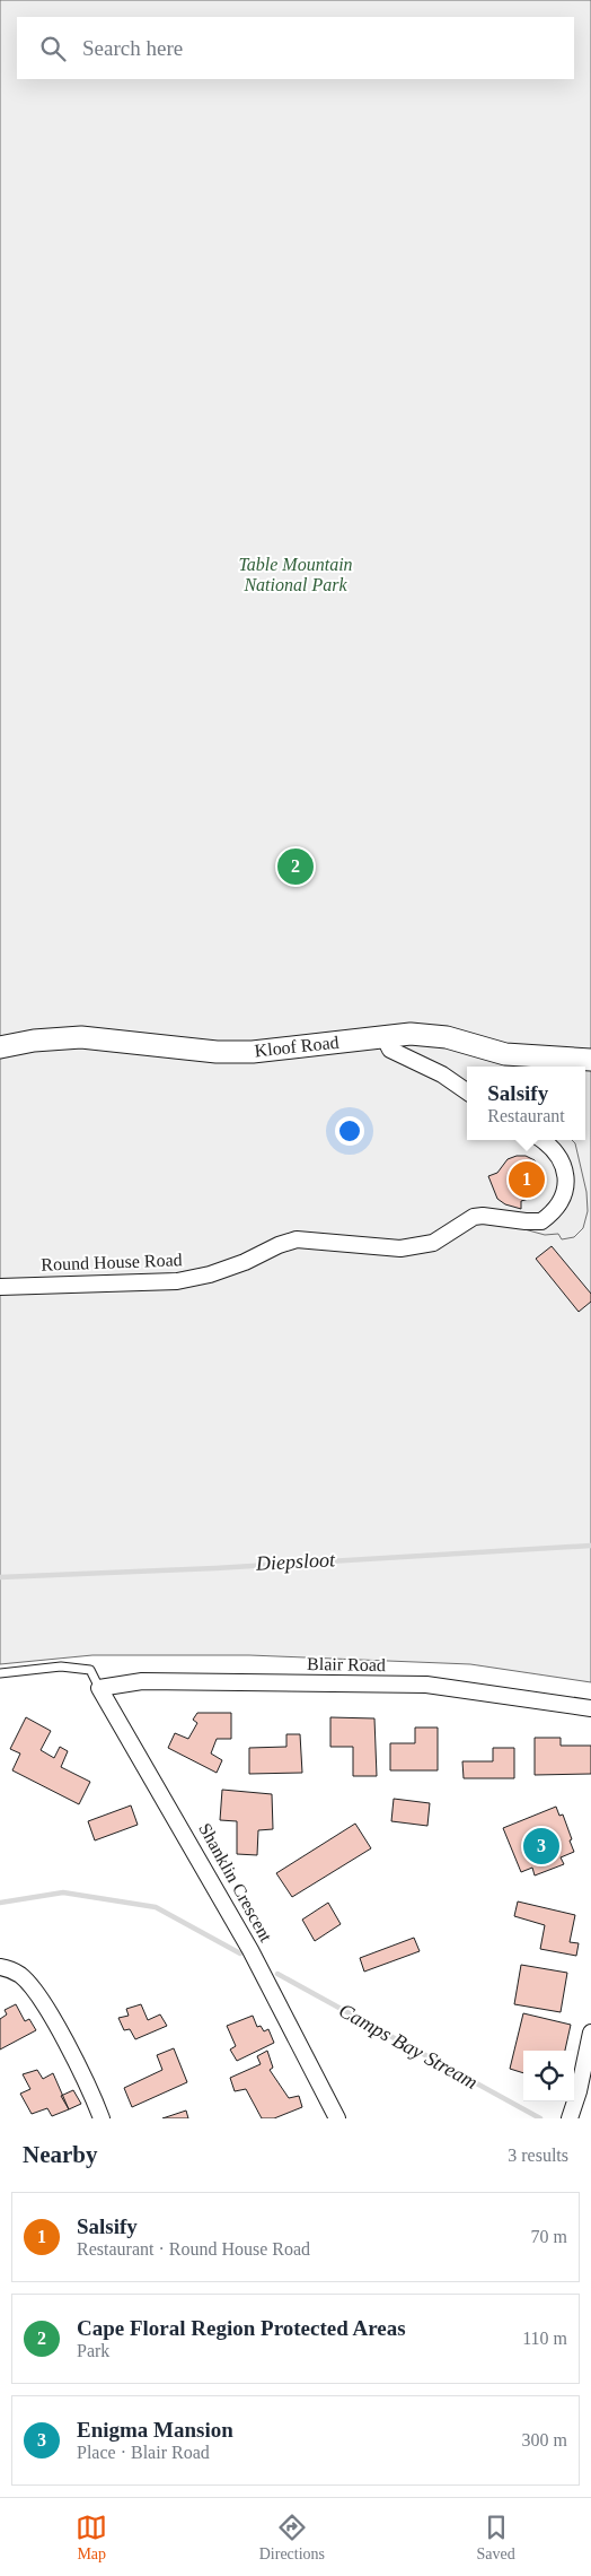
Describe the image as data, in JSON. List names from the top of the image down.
{
  "streets": {
    "main road": ["Kloof Road"],
    "street": ["Round House Road", "Blair Road", "Shanklin Crescent"]
  },
  "crossings": [
    ["Blair Road", "Shanklin Crescent"]
  ],
  "water": ["Diepsloot", "Camps Bay Stream"],
  "parks": ["Table Mountain National Park"],
  "page": {
    "search": "Search here",
    "pins": ["2", "1", "3"],
    "popup": ["Salsify", "Restaurant"],
    "heading": ["Nearby", "3 results"],
    "list": [
      {
        "mark": "1",
        "name": "Salsify",
        "note": "Restaurant · Round House Road",
        "value": "70 m"
      },
      {
        "mark": "2",
        "name": "Cape Floral Region Protected Areas",
        "note": "Park",
        "value": "110 m"
      },
      {
        "mark": "3",
        "name": "Enigma Mansion",
        "note": "Place · Blair Road",
        "value": "300 m"
      }
    ],
    "nav": ["Map", "Directions", "Saved"]
  }
}
